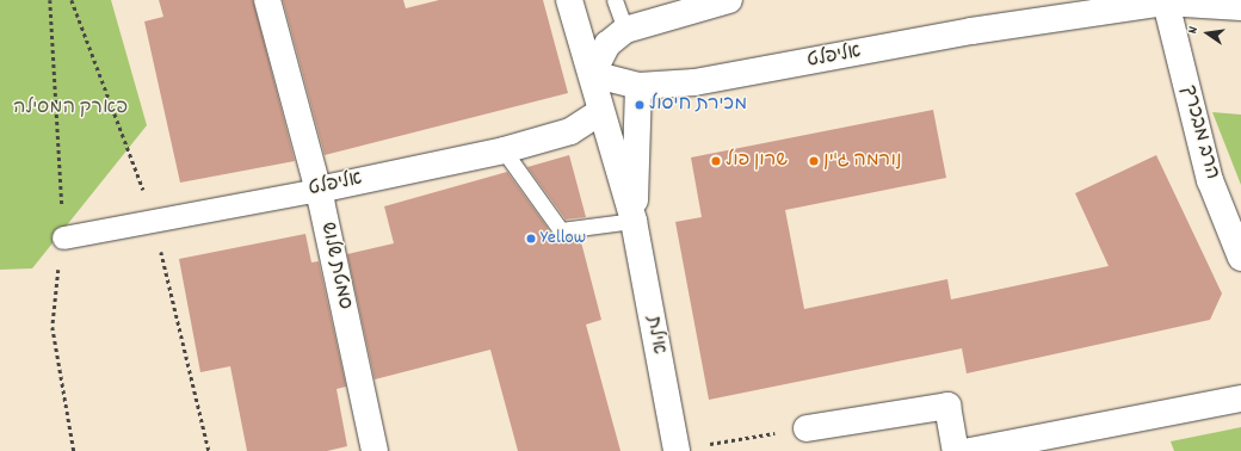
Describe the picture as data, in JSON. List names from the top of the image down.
{
  "streets": {
    "street": [
      "אליפלט",
      "הרב מבכרך",
      "סמטת שלוש",
      "אילת"
    ]
  },
  "crossings": [
    ["אליפלט", "הרב מבכרך"],
    ["אליפלט", "סמטת שלוש"],
    ["אליפלט", "אילת"]
  ],
  "parks": ["פארק המסילה"],
  "places": [
    "מכירת חיסול",
    "שרון פול",
    "נורמה ג'ין",
    "Yellow"
  ],
  "north": "left"
}
